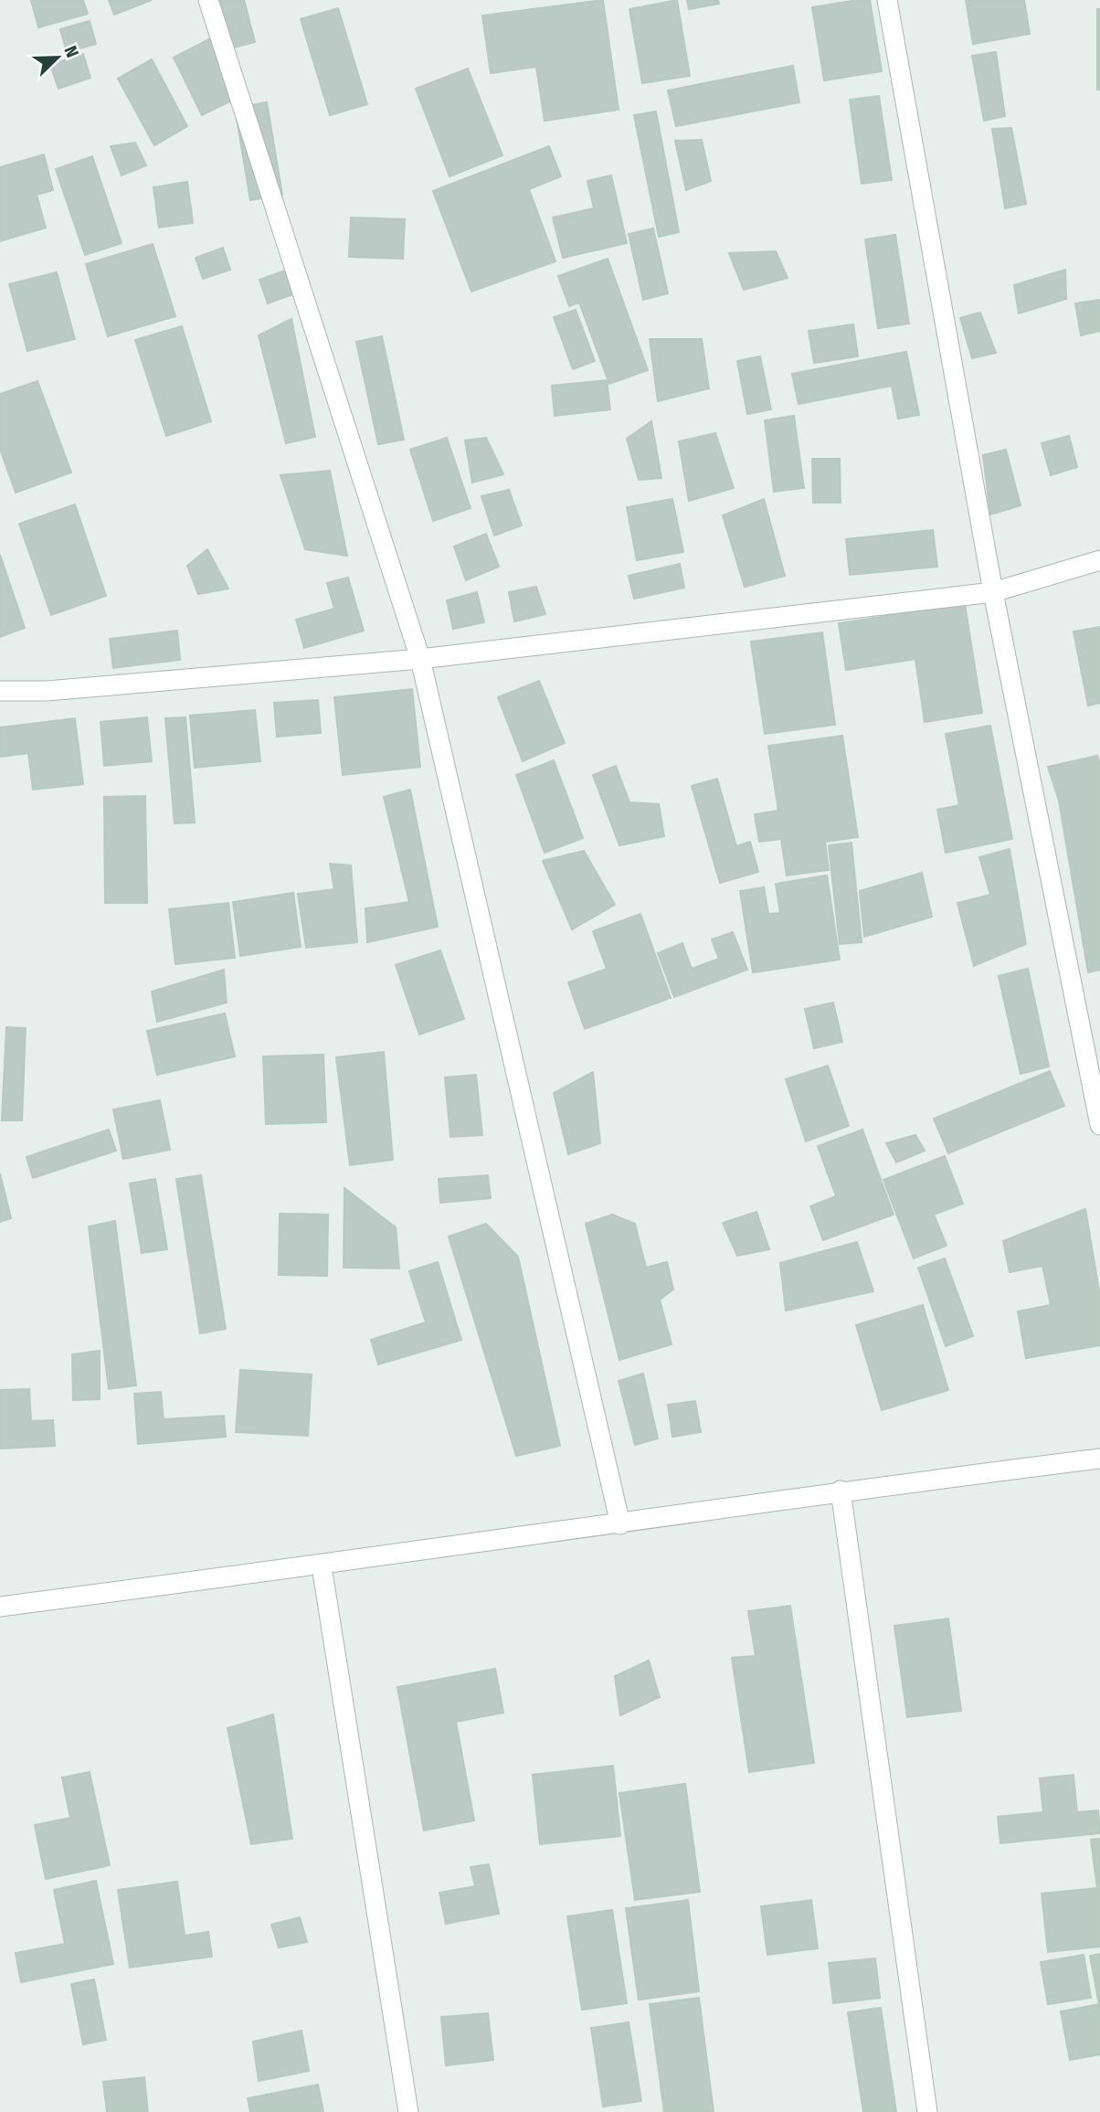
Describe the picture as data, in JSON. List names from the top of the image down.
{
  "north": "top right"
}
